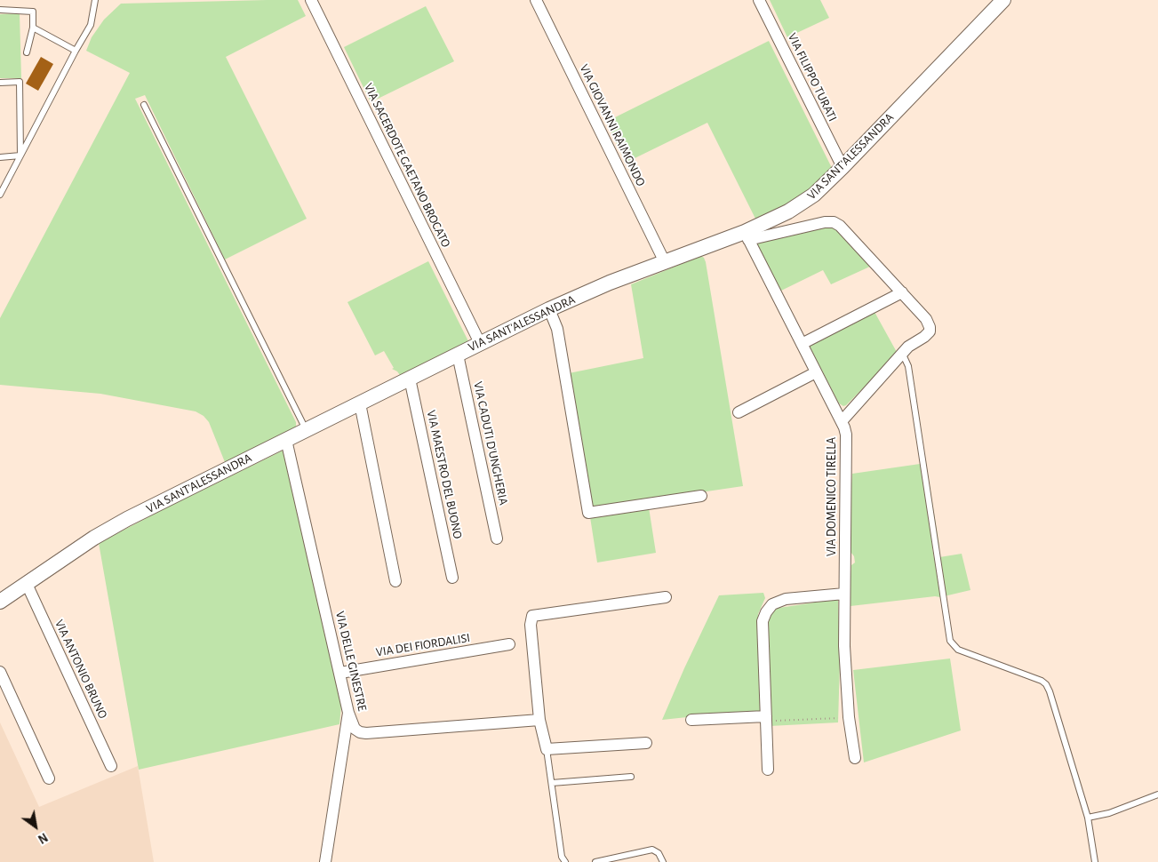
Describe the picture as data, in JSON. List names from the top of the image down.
{
  "streets": {
    "street": [
      "VIA FILIPPO TURATI",
      "VIA GIOVANNI RAIMONDO",
      "VIA SANT'ALESSANDRA",
      "VIA SACERDOTE GAETANO BROCATO",
      "VIA CADUTI D'UNGHERIA",
      "VIA MAESTRO DEL BUONO",
      "VIA DOMENICO TIRELLA",
      "VIA DEI FIORDALISI",
      "VIA DELLE GINESTRE",
      "VIA ANTONIO BRUNO"
    ]
  },
  "crossings": [
    ["VIA FILIPPO TURATI", "VIA SANT'ALESSANDRA"],
    ["VIA GIOVANNI RAIMONDO", "VIA SANT'ALESSANDRA"],
    ["VIA SANT'ALESSANDRA", "VIA SACERDOTE GAETANO BROCATO"],
    ["VIA SANT'ALESSANDRA", "VIA CADUTI D'UNGHERIA"],
    ["VIA SANT'ALESSANDRA", "VIA MAESTRO DEL BUONO"],
    ["VIA SANT'ALESSANDRA", "VIA DOMENICO TIRELLA"],
    ["VIA SANT'ALESSANDRA", "VIA DELLE GINESTRE"],
    ["VIA SANT'ALESSANDRA", "VIA ANTONIO BRUNO"],
    ["VIA DEI FIORDALISI", "VIA DELLE GINESTRE"]
  ],
  "north": "bottom right"
}
